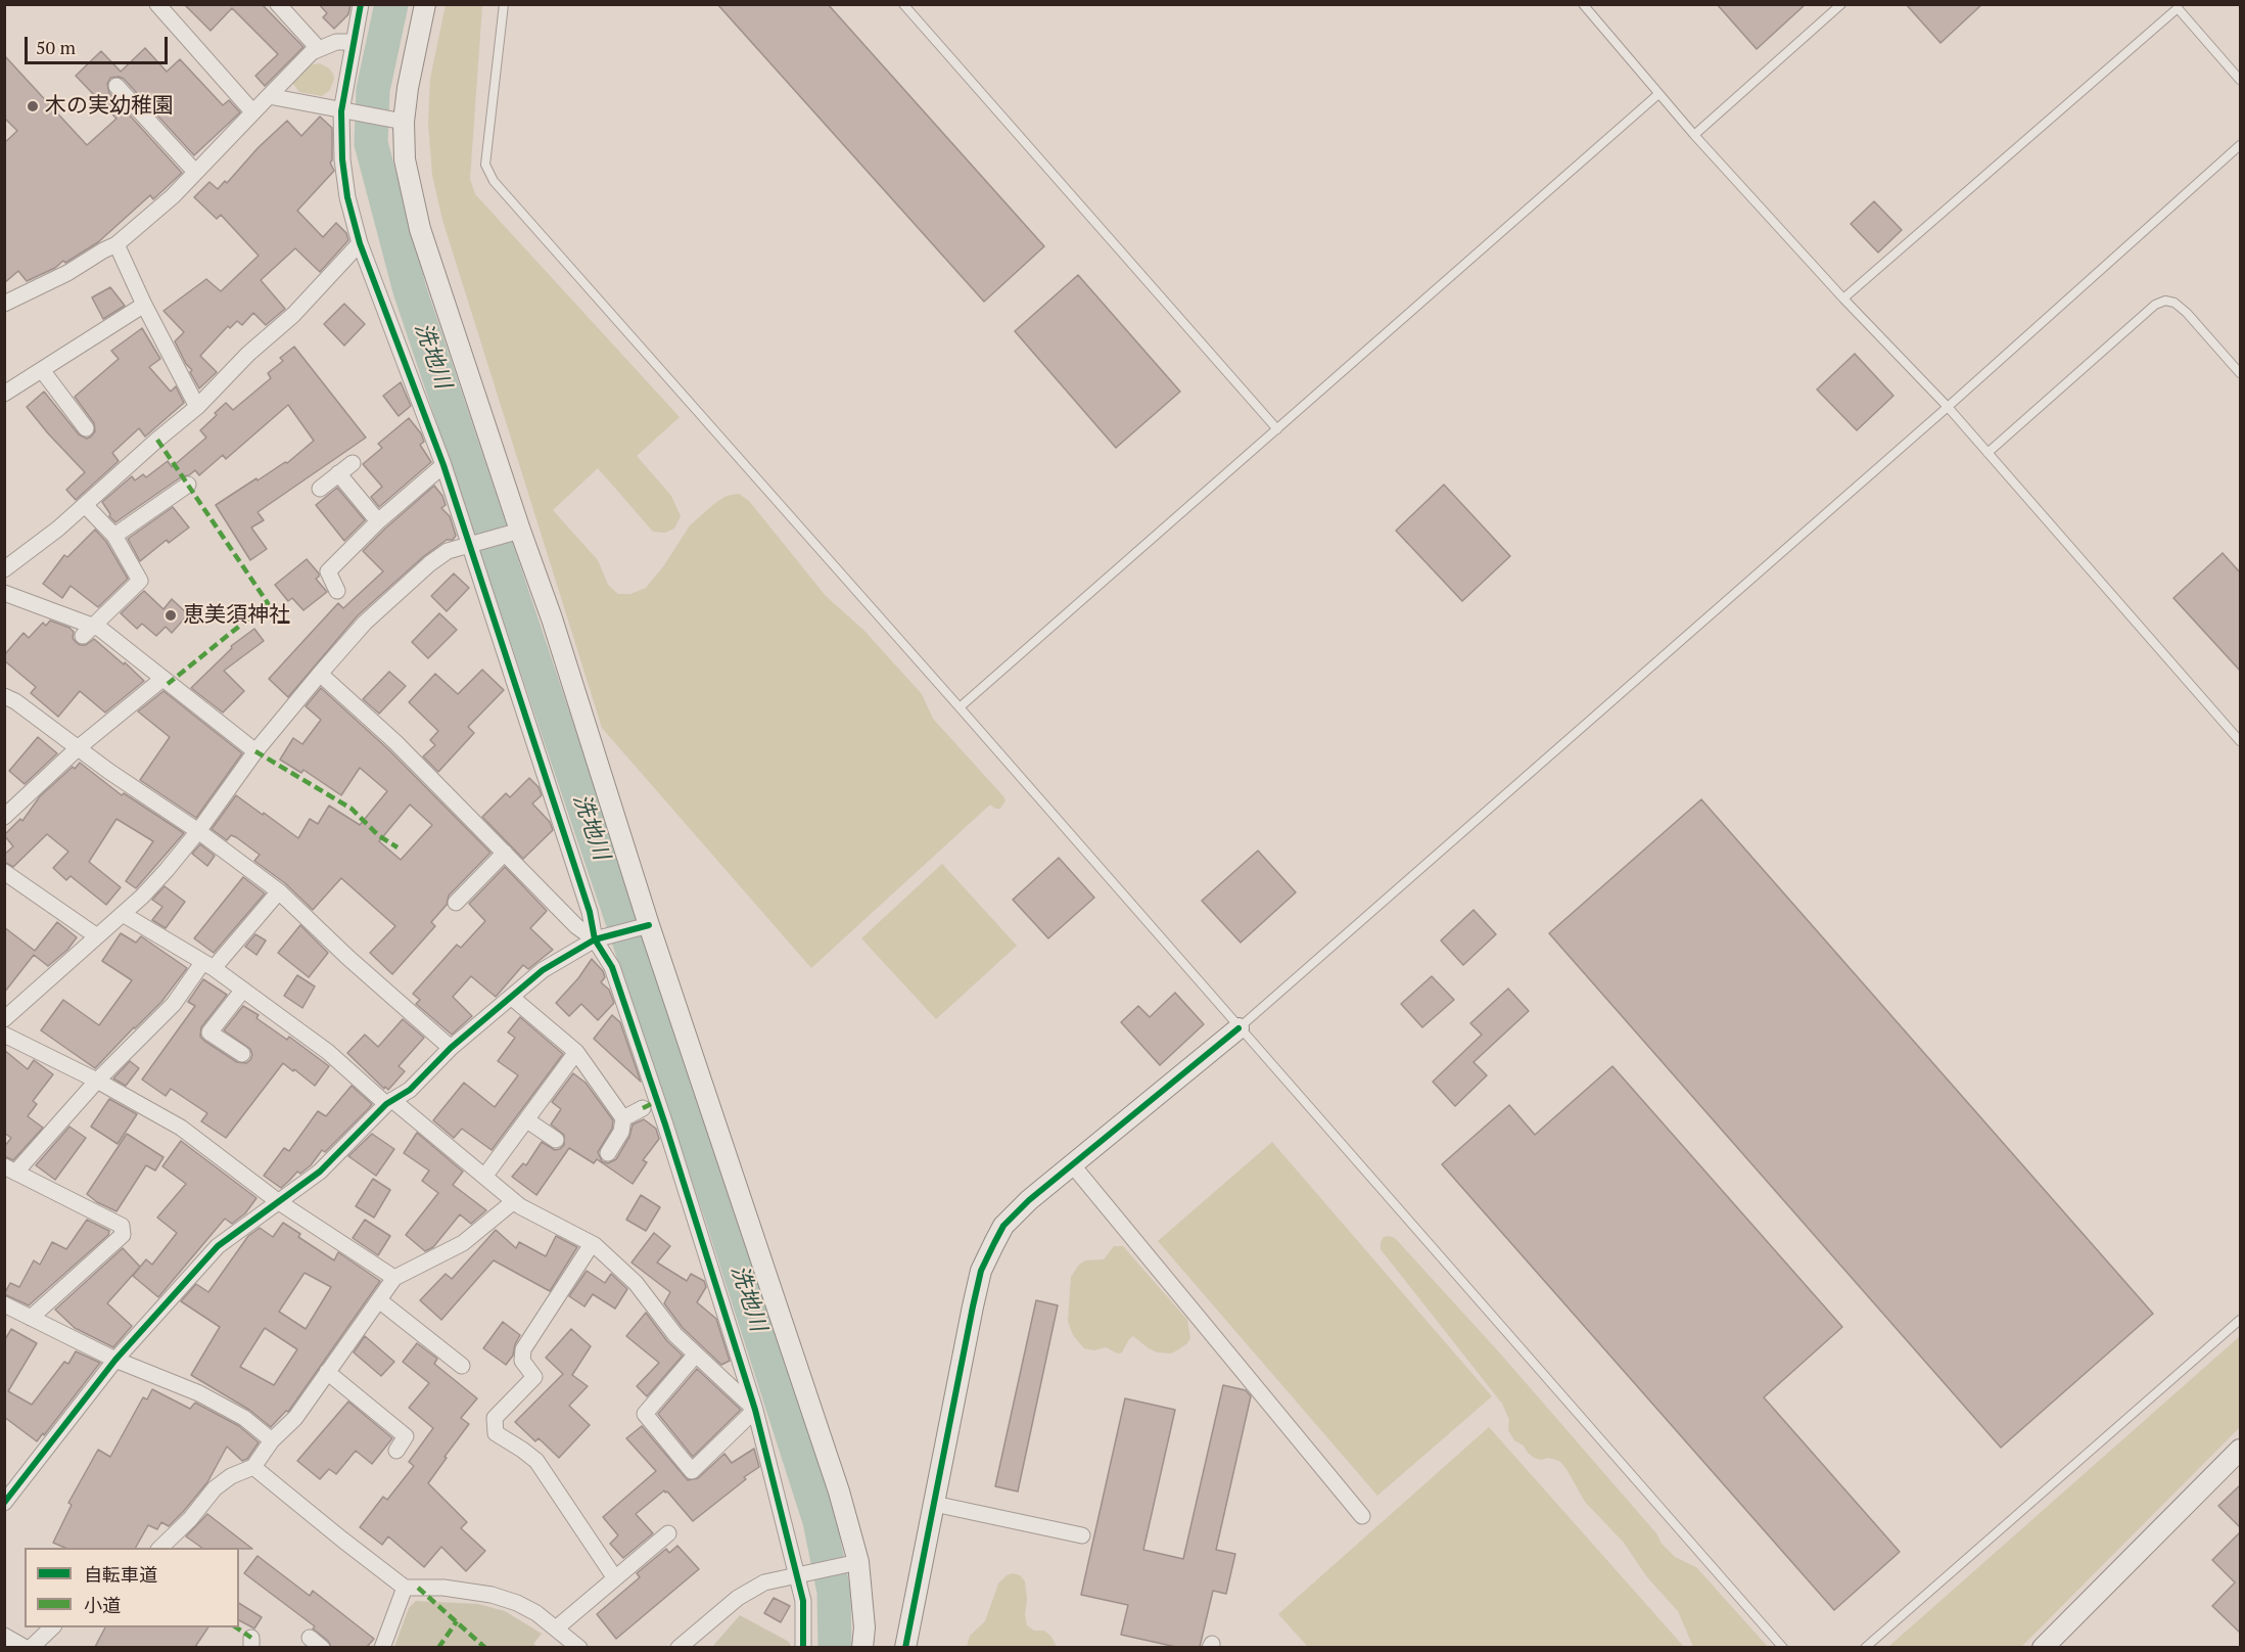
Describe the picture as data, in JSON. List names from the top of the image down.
{
  "water": ["洗地川"],
  "places": ["木の実幼稚園", "恵美須神社"],
  "legend": ["自転車道", "小道"],
  "scale_bar": "50 m"
}
